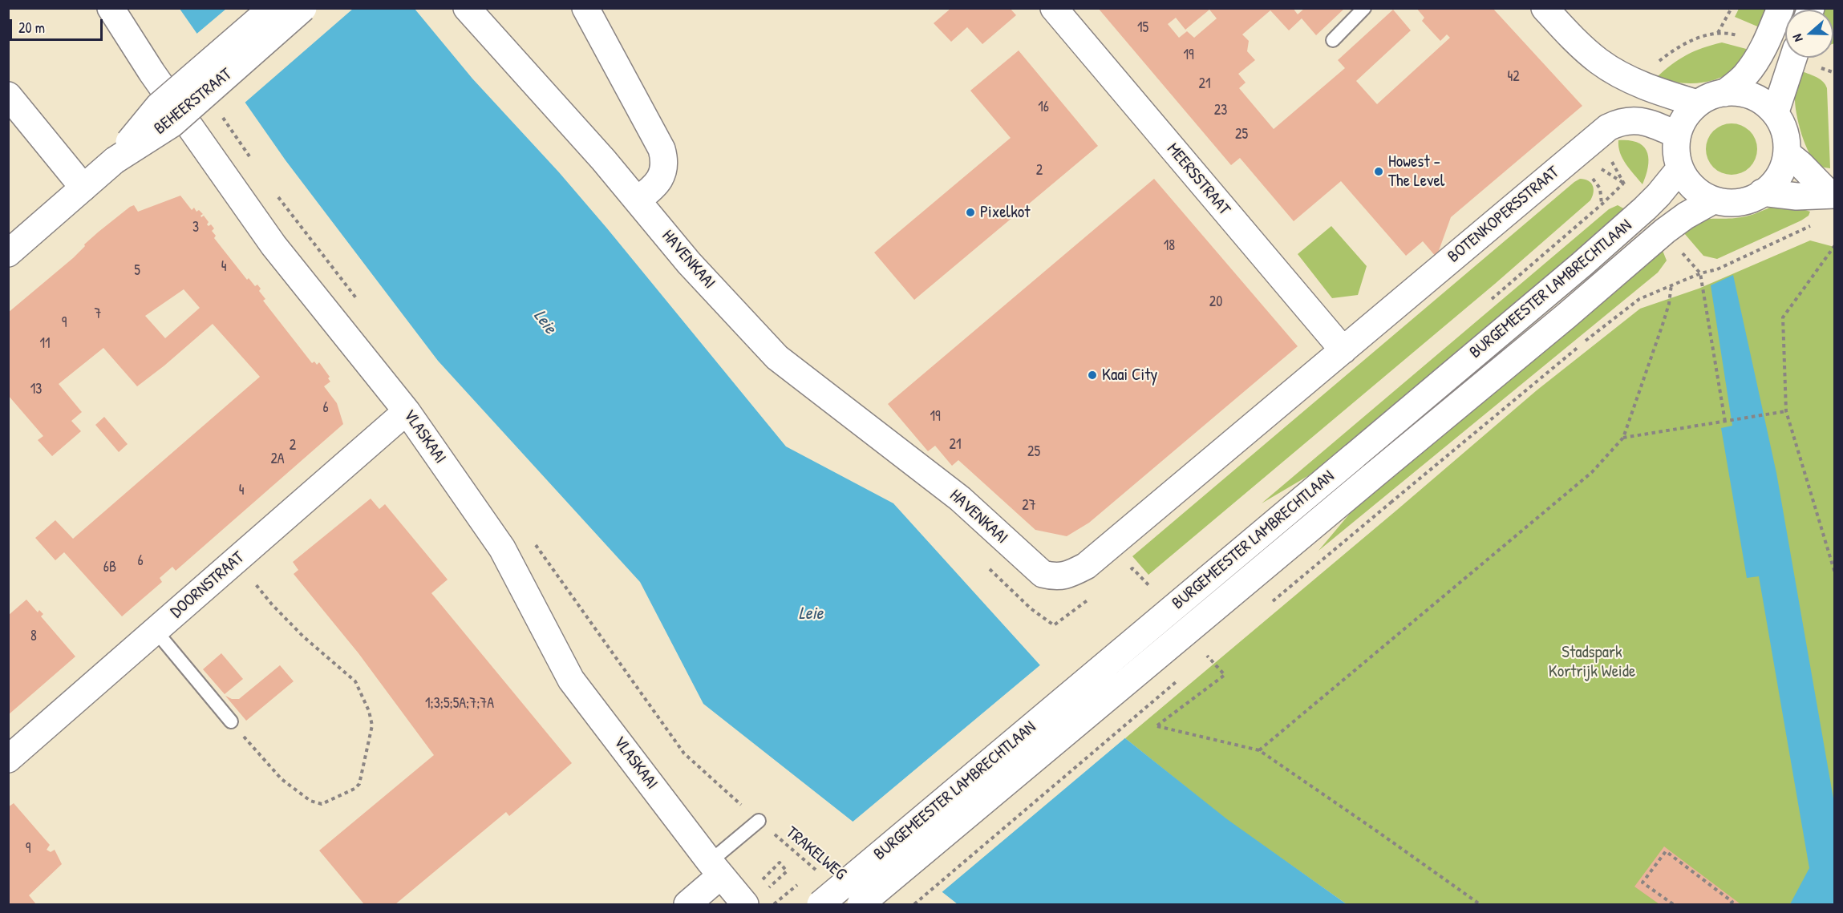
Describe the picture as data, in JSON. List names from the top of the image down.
{
  "streets": {
    "street": [
      "BEHEERSTRAAT",
      "MEERSSTRAAT",
      "BOTENKOPERSSTRAAT",
      "HAVENKAAI",
      "BURGEMEESTER LAMBRECHTLAAN",
      "VLASKAAI",
      "DOORNSTRAAT"
    ],
    "path": ["TRAKELWEG"]
  },
  "crossings": [
    ["MEERSSTRAAT", "BOTENKOPERSSTRAAT"],
    ["MEERSSTRAAT", "HAVENKAAI"],
    ["BOTENKOPERSSTRAAT", "HAVENKAAI"],
    ["BOTENKOPERSSTRAAT", "BURGEMEESTER LAMBRECHTLAAN"],
    ["VLASKAAI", "DOORNSTRAAT"]
  ],
  "water": ["Leie"],
  "parks": ["Stadspark Kortrijk Weide"],
  "places": ["Howest - The Level", "Pixelkot", "Kaai City"],
  "house_numbers": [
    "15",
    "19",
    "42",
    "21",
    "16",
    "23",
    "25",
    "2",
    "3",
    "18",
    "4",
    "5",
    "20",
    "7",
    "9",
    "11",
    "13",
    "6",
    "19",
    "21",
    "2",
    "25",
    "2A",
    "4",
    "27",
    "6",
    "6B",
    "8",
    "1;3;5;5A;7;7A",
    "9"
  ],
  "scale_bar": "20 m",
  "north": "left"
}
